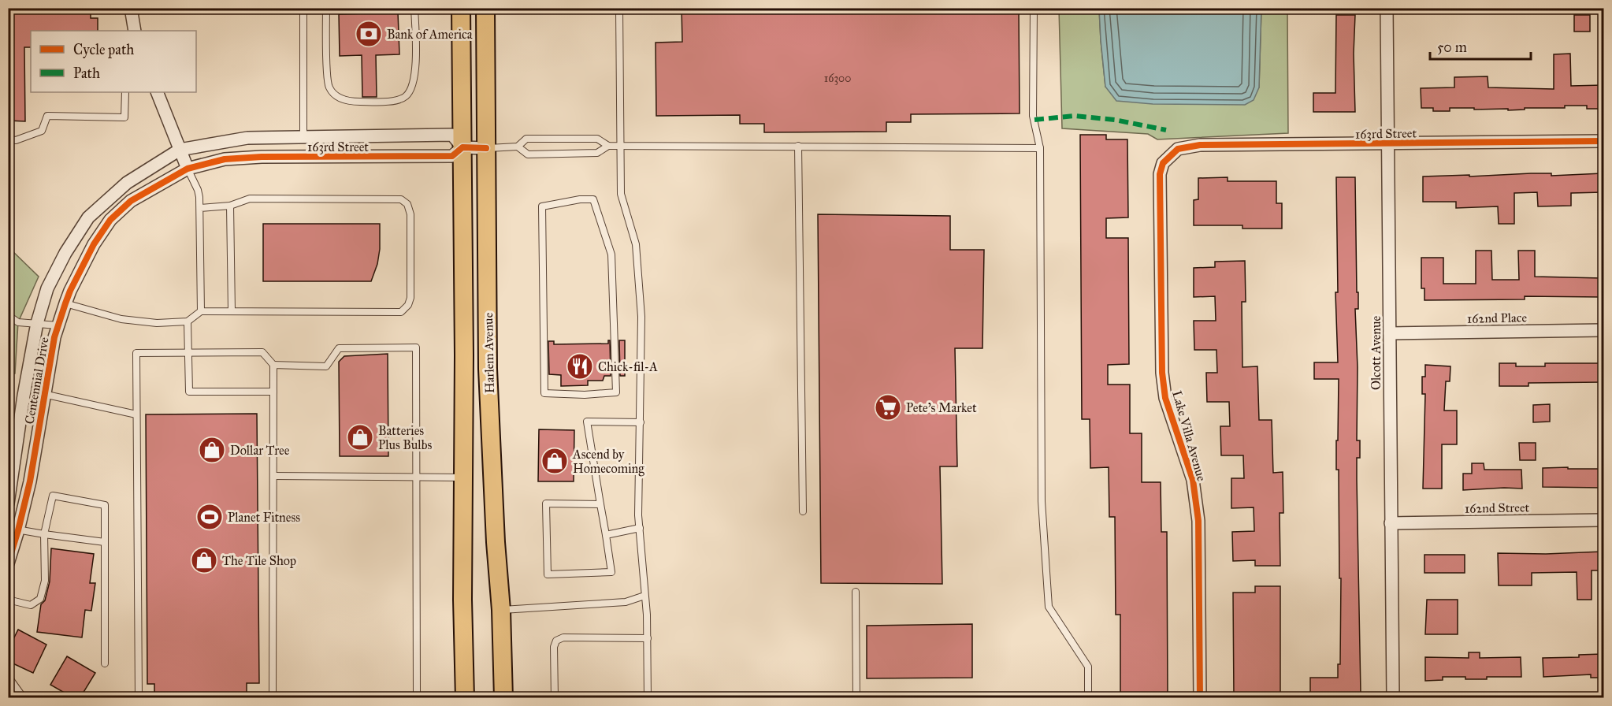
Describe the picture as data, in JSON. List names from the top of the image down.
{
  "streets": {
    "main road": ["Harlem Avenue"],
    "street": [
      "163rd Street",
      "162nd Place",
      "Olcott Avenue",
      "Centennial Drive",
      "Lake Villa Avenue",
      "162nd Street"
    ]
  },
  "crossings": [
    ["163rd Street", "Harlem Avenue"],
    ["163rd Street", "Olcott Avenue"],
    ["163rd Street", "Centennial Drive"],
    ["163rd Street", "Lake Villa Avenue"],
    ["162nd Place", "Olcott Avenue"],
    ["Olcott Avenue", "162nd Street"]
  ],
  "places": {
    "bank": ["Bank of America"],
    "restaurant": ["Chick-fil-A"],
    "supermarket": ["Pete's Market"],
    "shop": [
      "Batteries Plus Bulbs",
      "Dollar Tree",
      "Ascend by Homecoming",
      "The Tile Shop"
    ],
    "sports": ["Planet Fitness"]
  },
  "house_numbers": ["16300"],
  "legend": ["Cycle path", "Path"],
  "scale_bar": "50 m"
}
